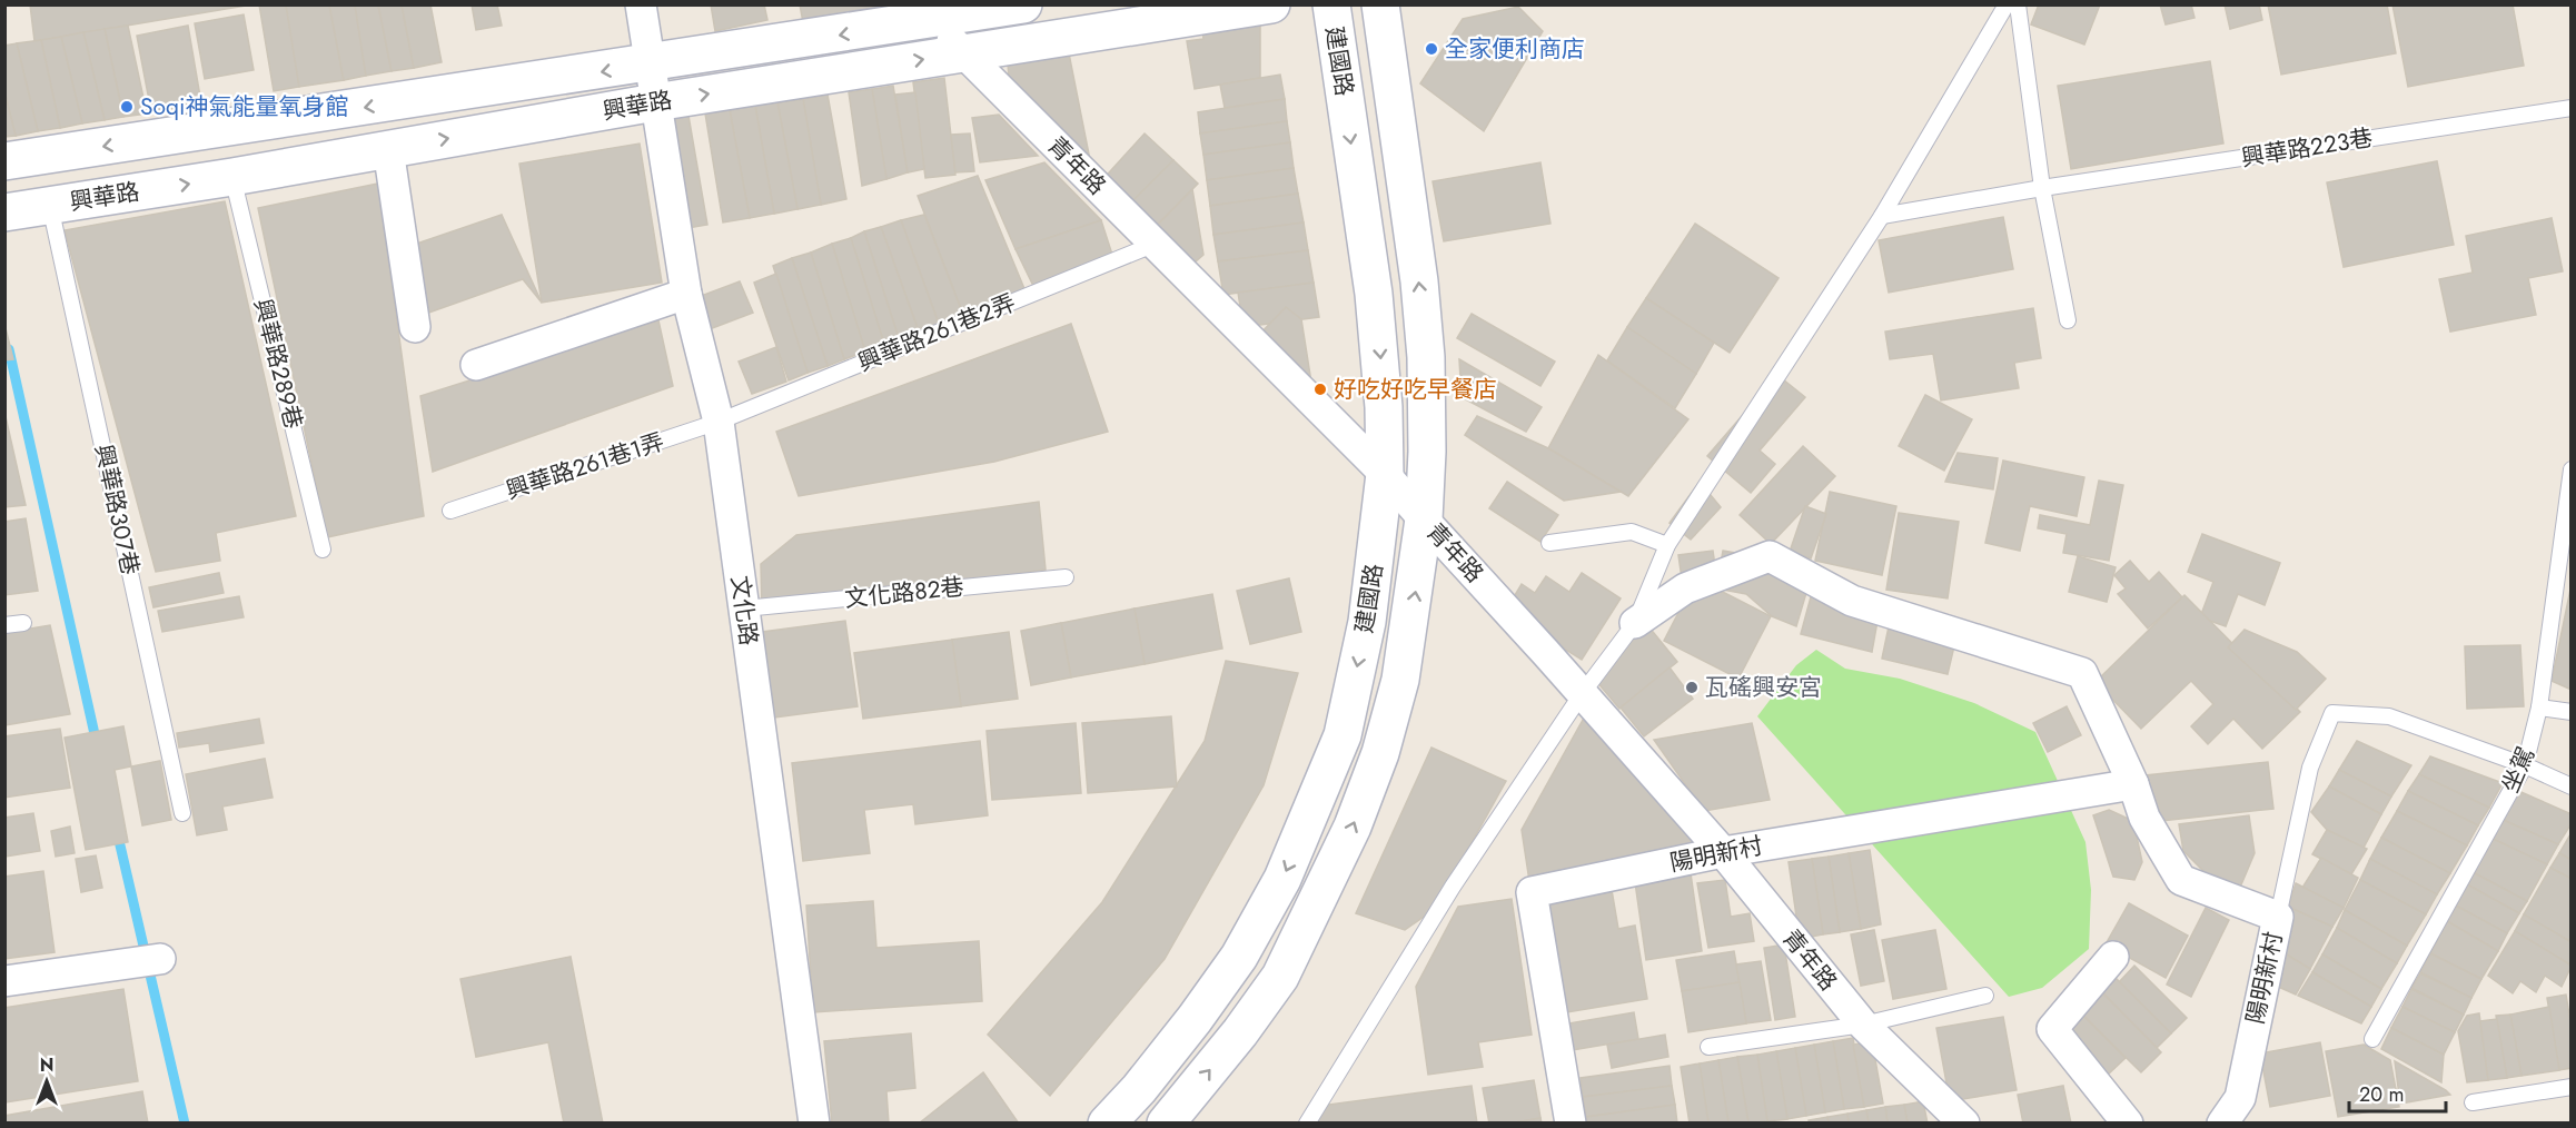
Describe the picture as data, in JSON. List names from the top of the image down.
{
  "streets": {
    "street": [
      "建國路",
      "興華路",
      "青年路",
      "文化路",
      "陽明新村"
    ],
    "lane": [
      "興華路223巷",
      "興華路261巷2弄",
      "興華路289巷",
      "興華路261巷1弄",
      "興華路307巷",
      "文化路82巷",
      "坐駕"
    ]
  },
  "crossings": [
    ["建國路", "青年路"],
    ["興華路", "青年路"],
    ["興華路", "興華路289巷"],
    ["興華路", "興華路307巷"],
    ["興華路", "文化路"],
    ["青年路", "興華路261巷2弄"],
    ["青年路", "陽明新村"],
    ["興華路261巷2弄", "興華路261巷1弄"],
    ["興華路261巷2弄", "文化路"],
    ["興華路261巷1弄", "文化路"],
    ["文化路82巷", "文化路"]
  ],
  "places": [
    "全家便利商店",
    "Soqi神氣能量氧身館",
    "好吃好吃早餐店",
    "瓦磘興安宮"
  ],
  "scale_bar": "20 m",
  "north": "top"
}
